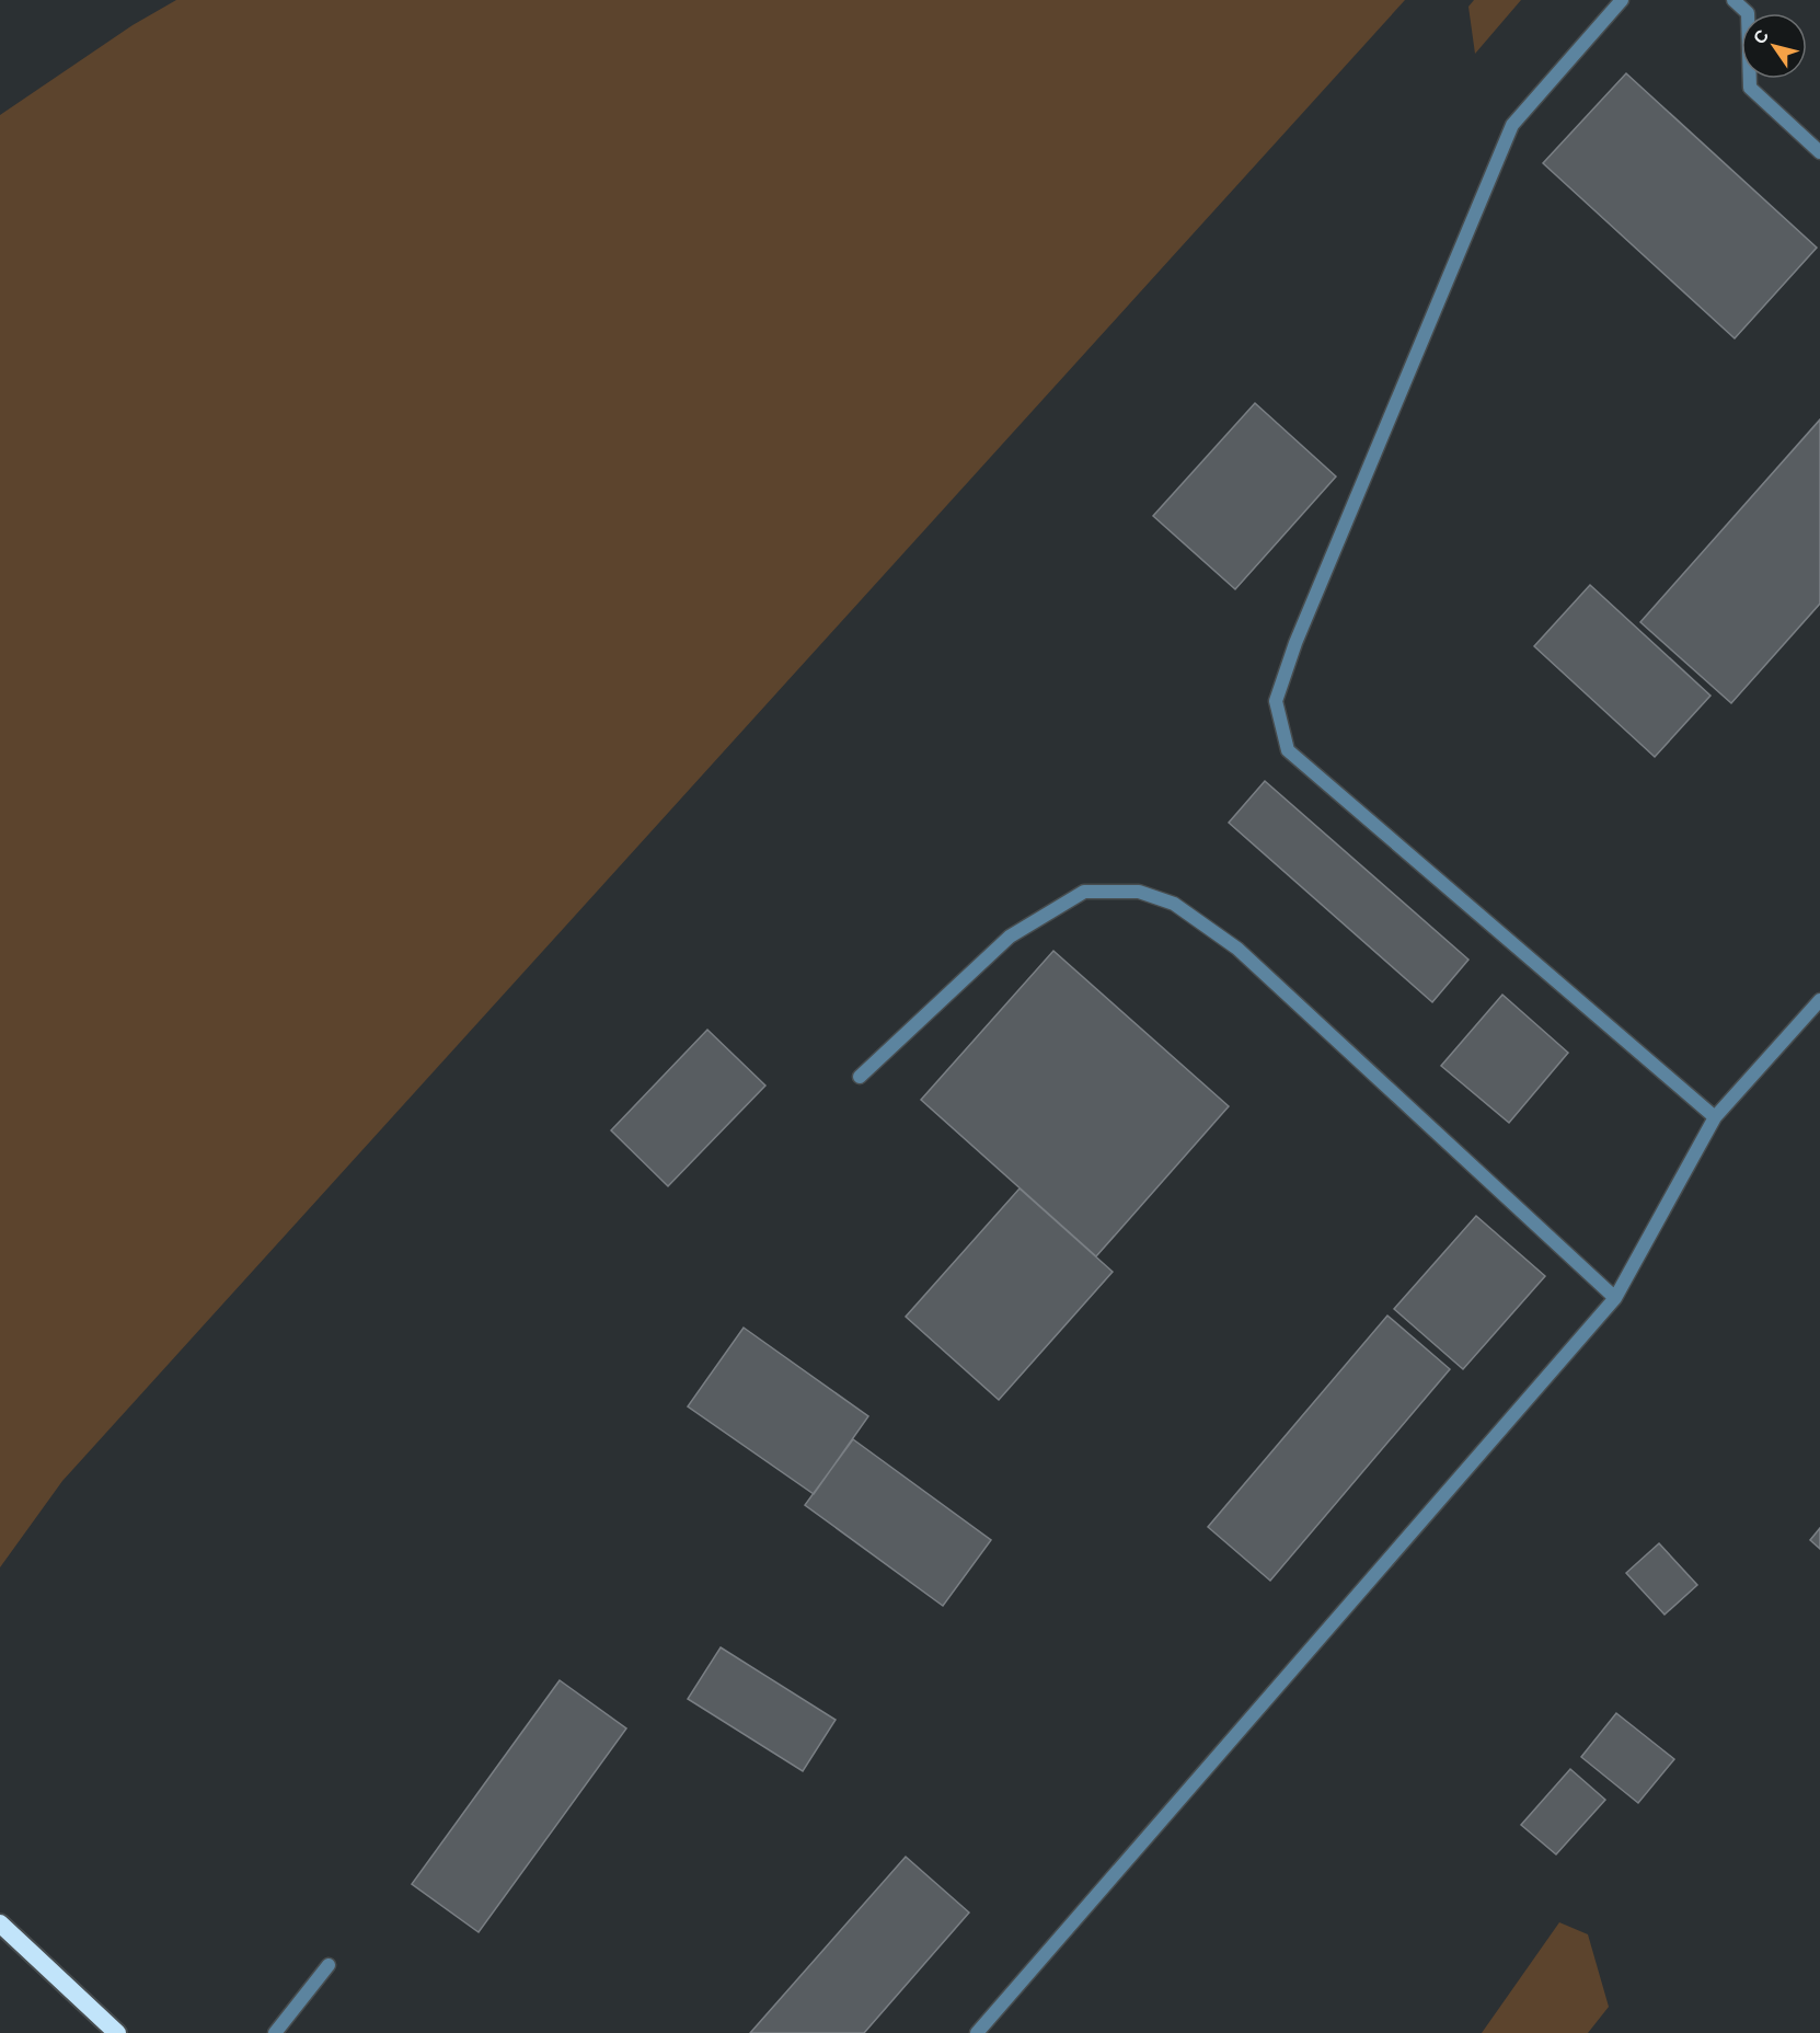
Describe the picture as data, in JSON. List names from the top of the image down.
{
  "north": "top left"
}
